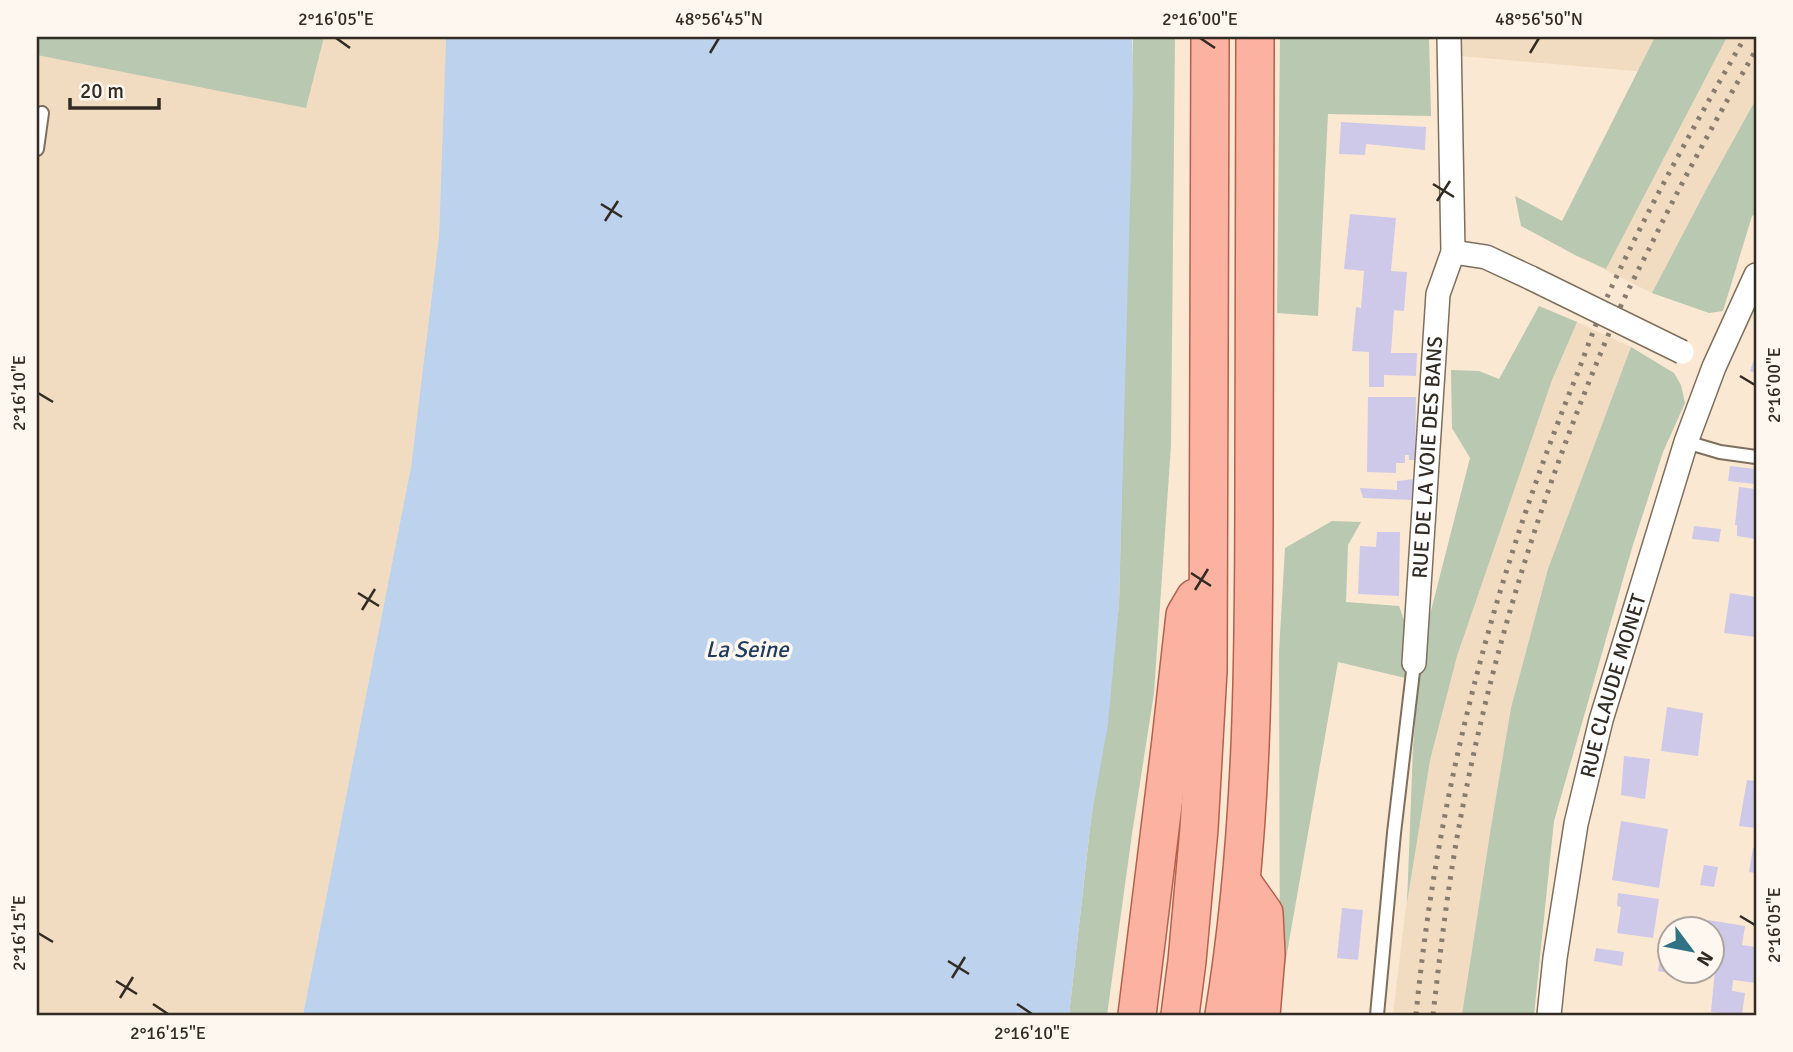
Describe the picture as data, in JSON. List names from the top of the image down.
{
  "streets": {
    "street": ["RUE DE LA VOIE DES BANS", "RUE CLAUDE MONET"]
  },
  "water": ["La Seine"],
  "scale_bar": "20 m",
  "north": "bottom right",
  "coordinates": [
    "2°16'05\"E",
    "48°56'45\"N",
    "2°16'00\"E",
    "48°56'50\"N",
    "2°16'10\"E",
    "2°16'15\"E"
  ]
}
